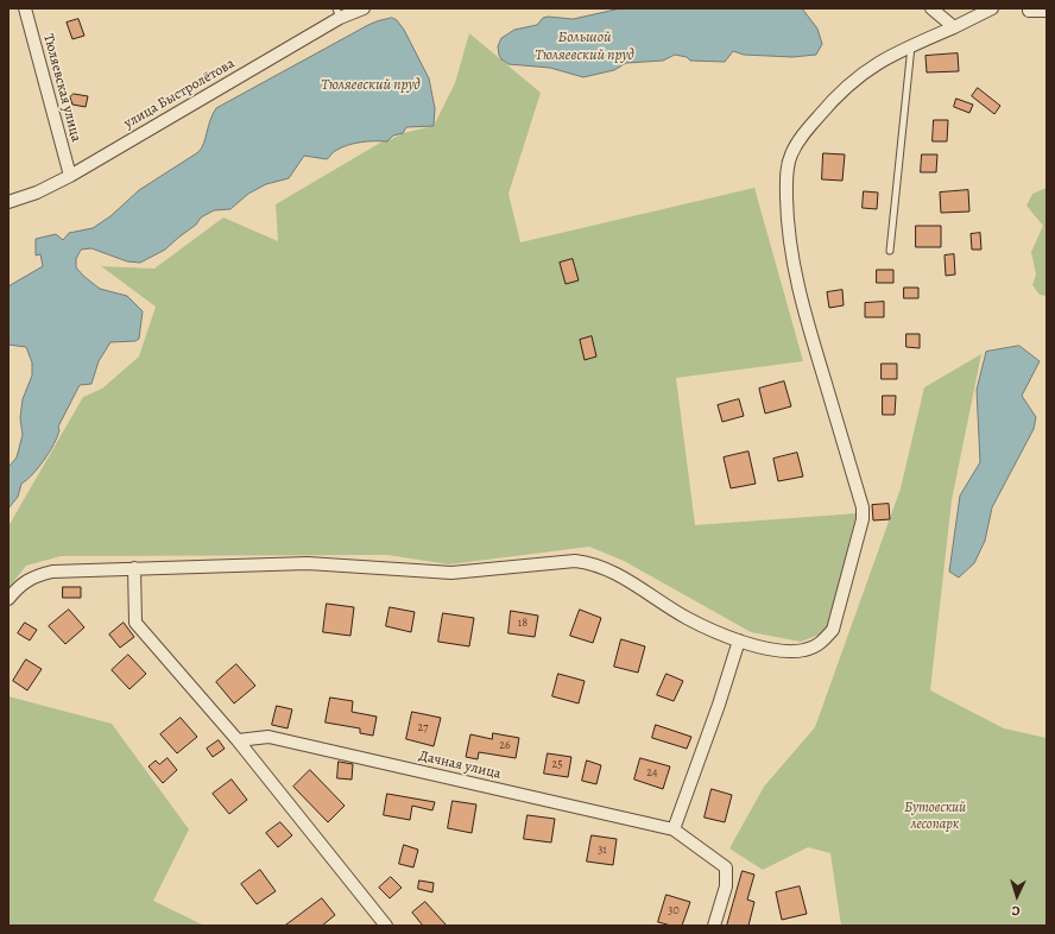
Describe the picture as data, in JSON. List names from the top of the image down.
{
  "streets": {
    "street": ["Тюляевская улица", "улица Быстролётова", "Дачная улица"]
  },
  "crossings": [
    ["Тюляевская улица", "улица Быстролётова"]
  ],
  "water": ["Большой Тюляевский пруд", "Тюляевский пруд"],
  "parks": ["Бутовский лесопарк"],
  "house_numbers": [
    "18",
    "27",
    "26",
    "25",
    "24",
    "31",
    "30"
  ],
  "north": "bottom"
}
